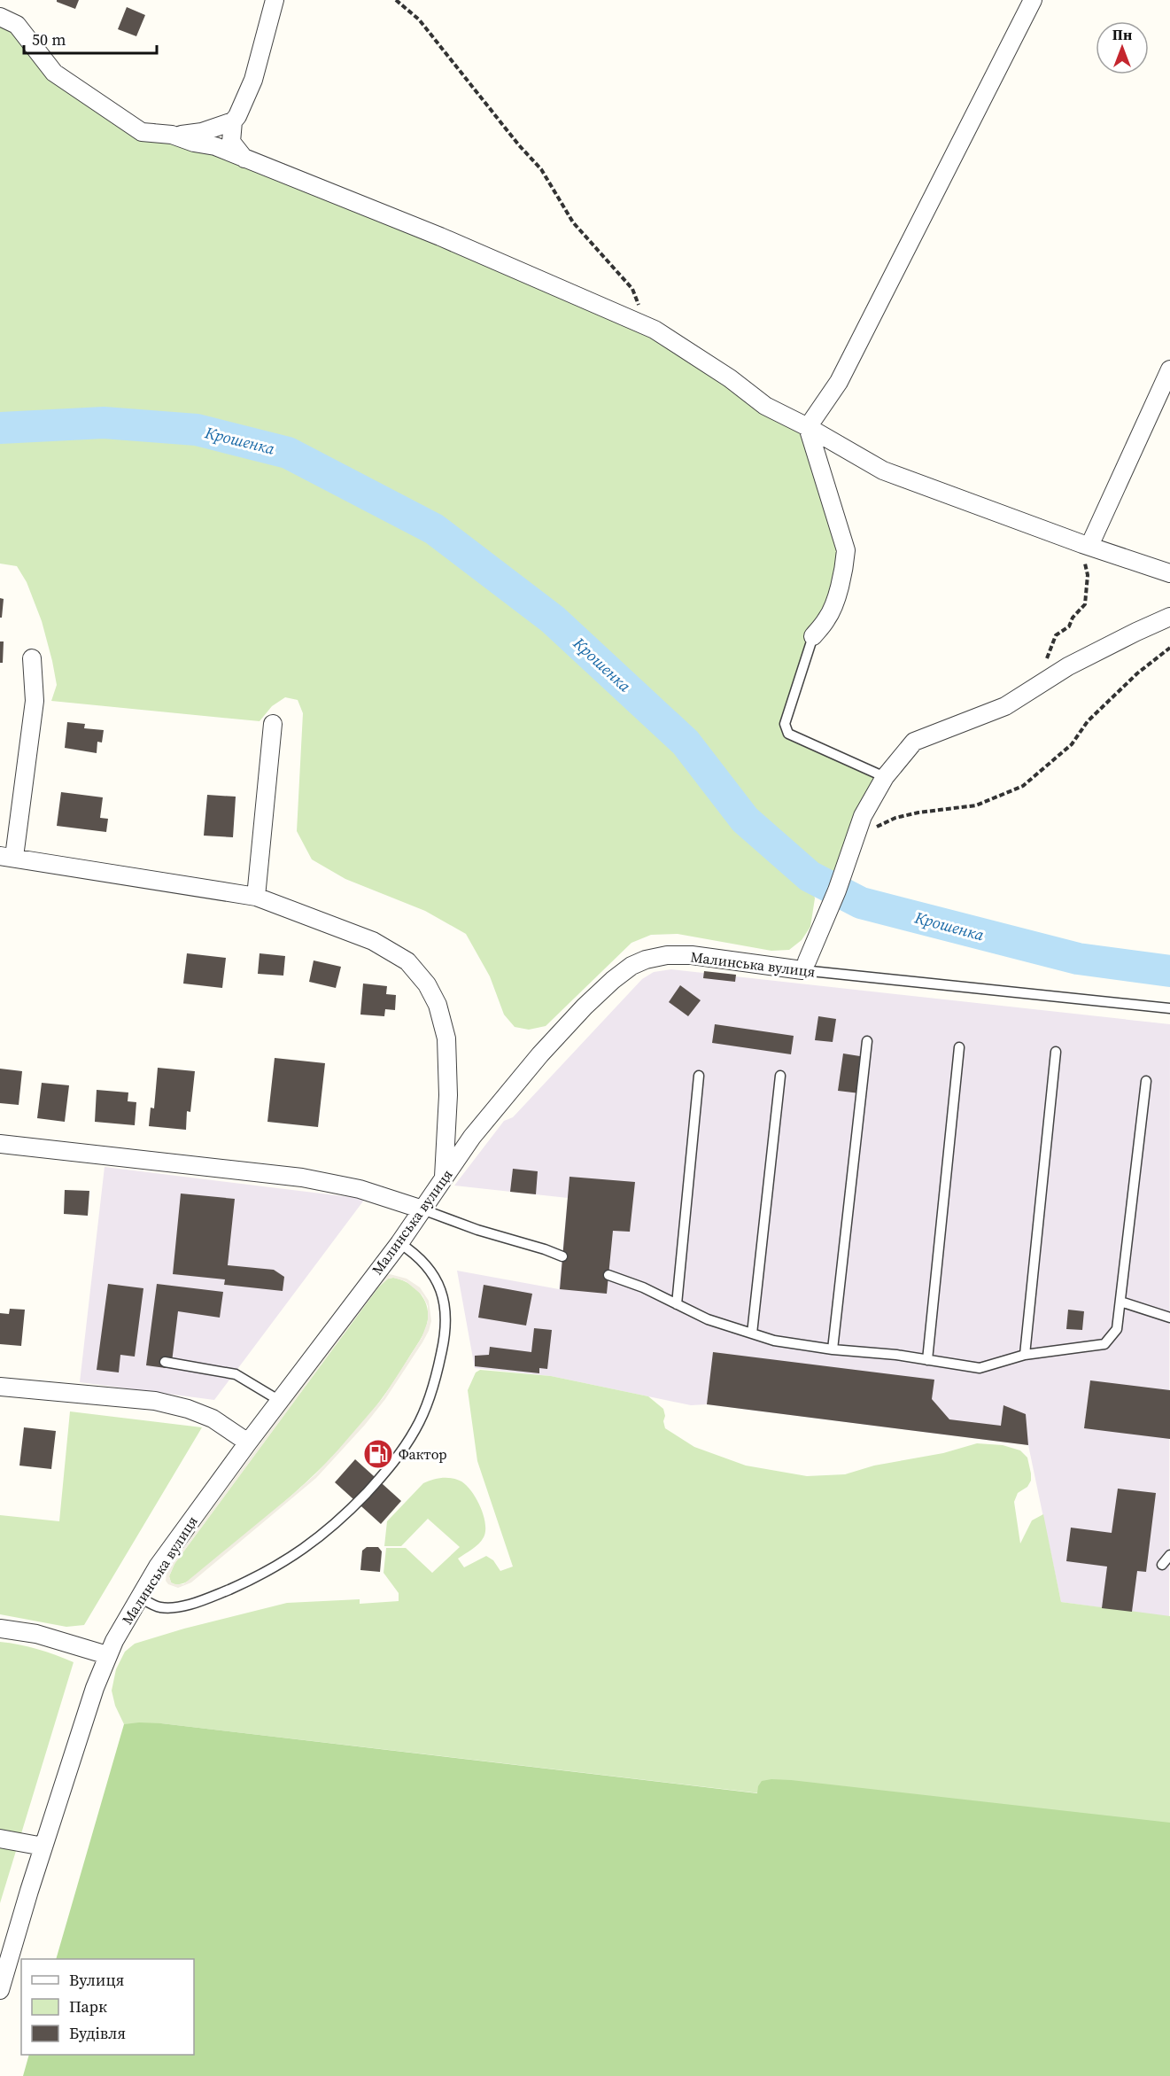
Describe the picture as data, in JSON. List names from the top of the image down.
{
  "streets": {
    "street": ["Малинська вулиця"]
  },
  "water": ["Крошенка"],
  "places": {
    "fuel station": ["Фактор"]
  },
  "legend": ["Вулиця", "Парк", "Будівля"],
  "scale_bar": "50 m",
  "north": "top"
}
